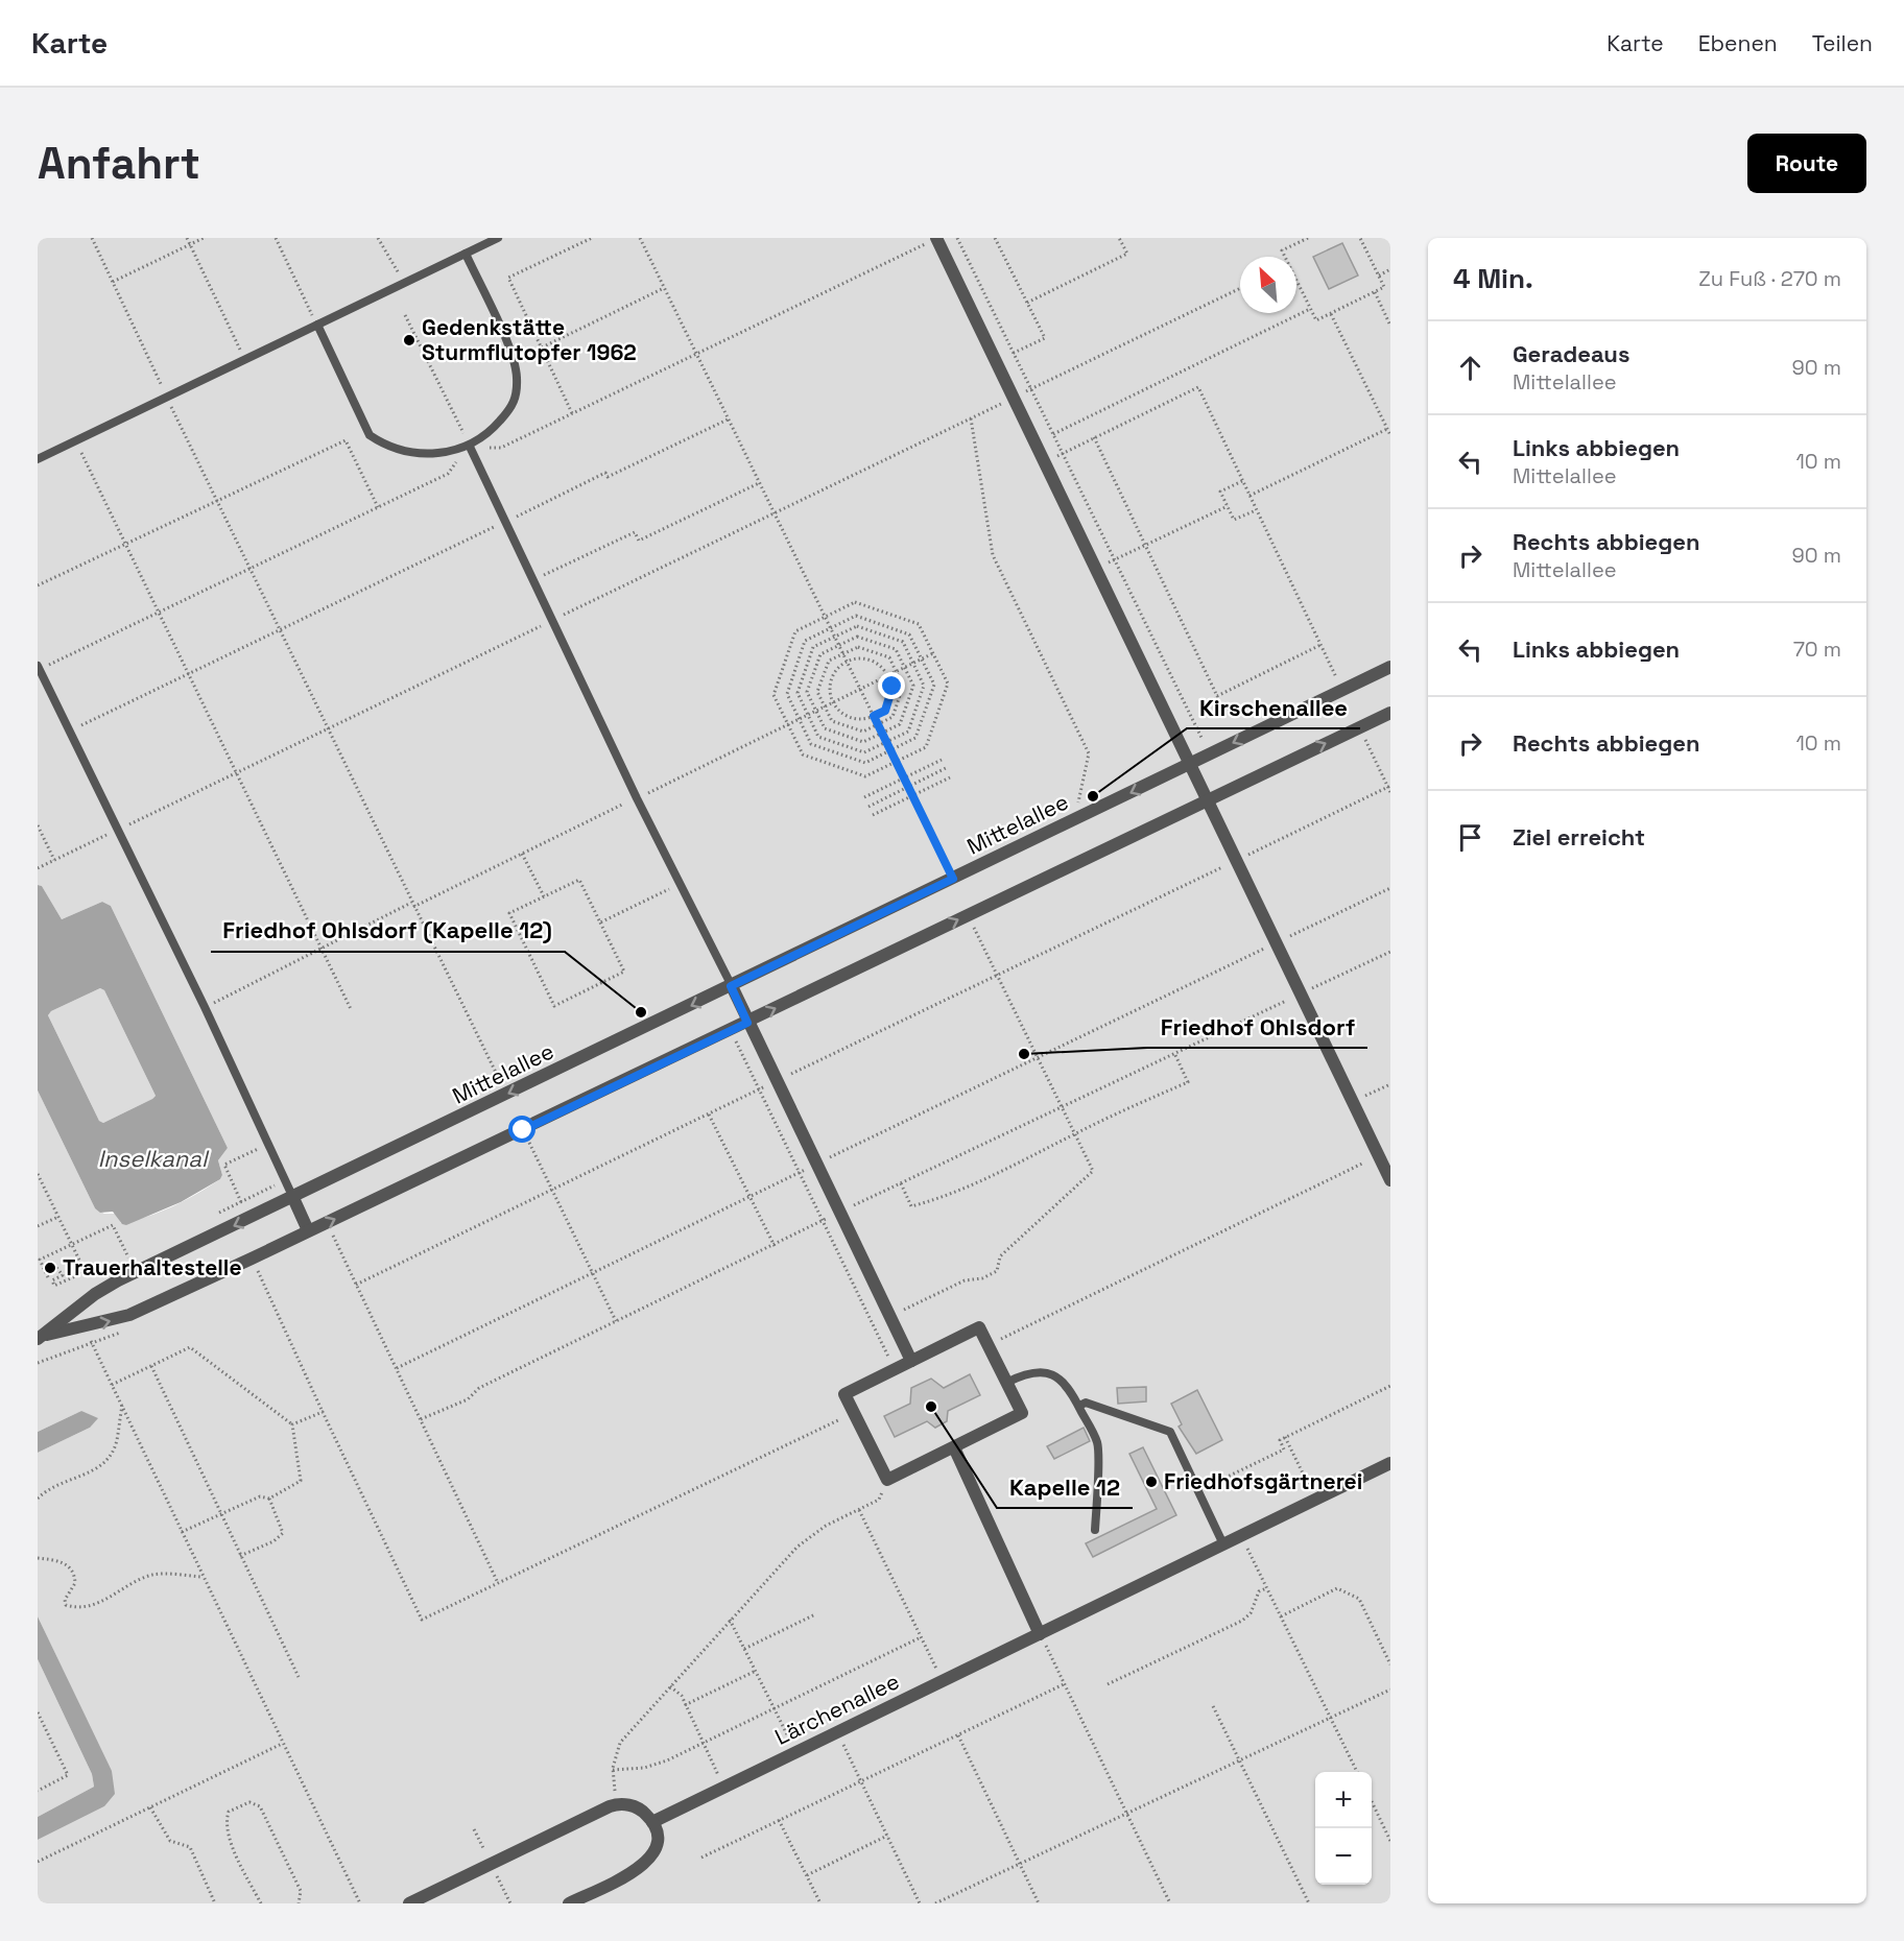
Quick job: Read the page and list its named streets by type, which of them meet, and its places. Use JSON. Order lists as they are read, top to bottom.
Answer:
{
  "streets": {
    "street": ["Mittelallee", "Lärchenallee"]
  },
  "water": ["Inselkanal"],
  "places": [
    "Gedenkstätte Sturmflutopfer 1962",
    "Kirschenallee",
    "Friedhof Ohlsdorf (Kapelle 12)",
    "Friedhof Ohlsdorf",
    "Trauerhaltestelle",
    "Kapelle 12",
    "Friedhofsgärtnerei"
  ],
  "north": "top left",
  "page": {
    "header": "Karte",
    "nav": ["Karte", "Ebenen", "Teilen"],
    "buttons": "Route",
    "title": "Anfahrt",
    "heading": ["4 Min.", "Zu Fuß · 270 m"],
    "list": [
      ["Geradeaus", "Mittelallee", "90 m"],
      ["Links abbiegen", "Mittelallee", "10 m"],
      ["Rechts abbiegen", "Mittelallee", "90 m"],
      ["Links abbiegen", "70 m"],
      ["Rechts abbiegen", "10 m"],
      "Ziel erreicht"
    ],
    "map_buttons": ["+", "−"]
  }
}
